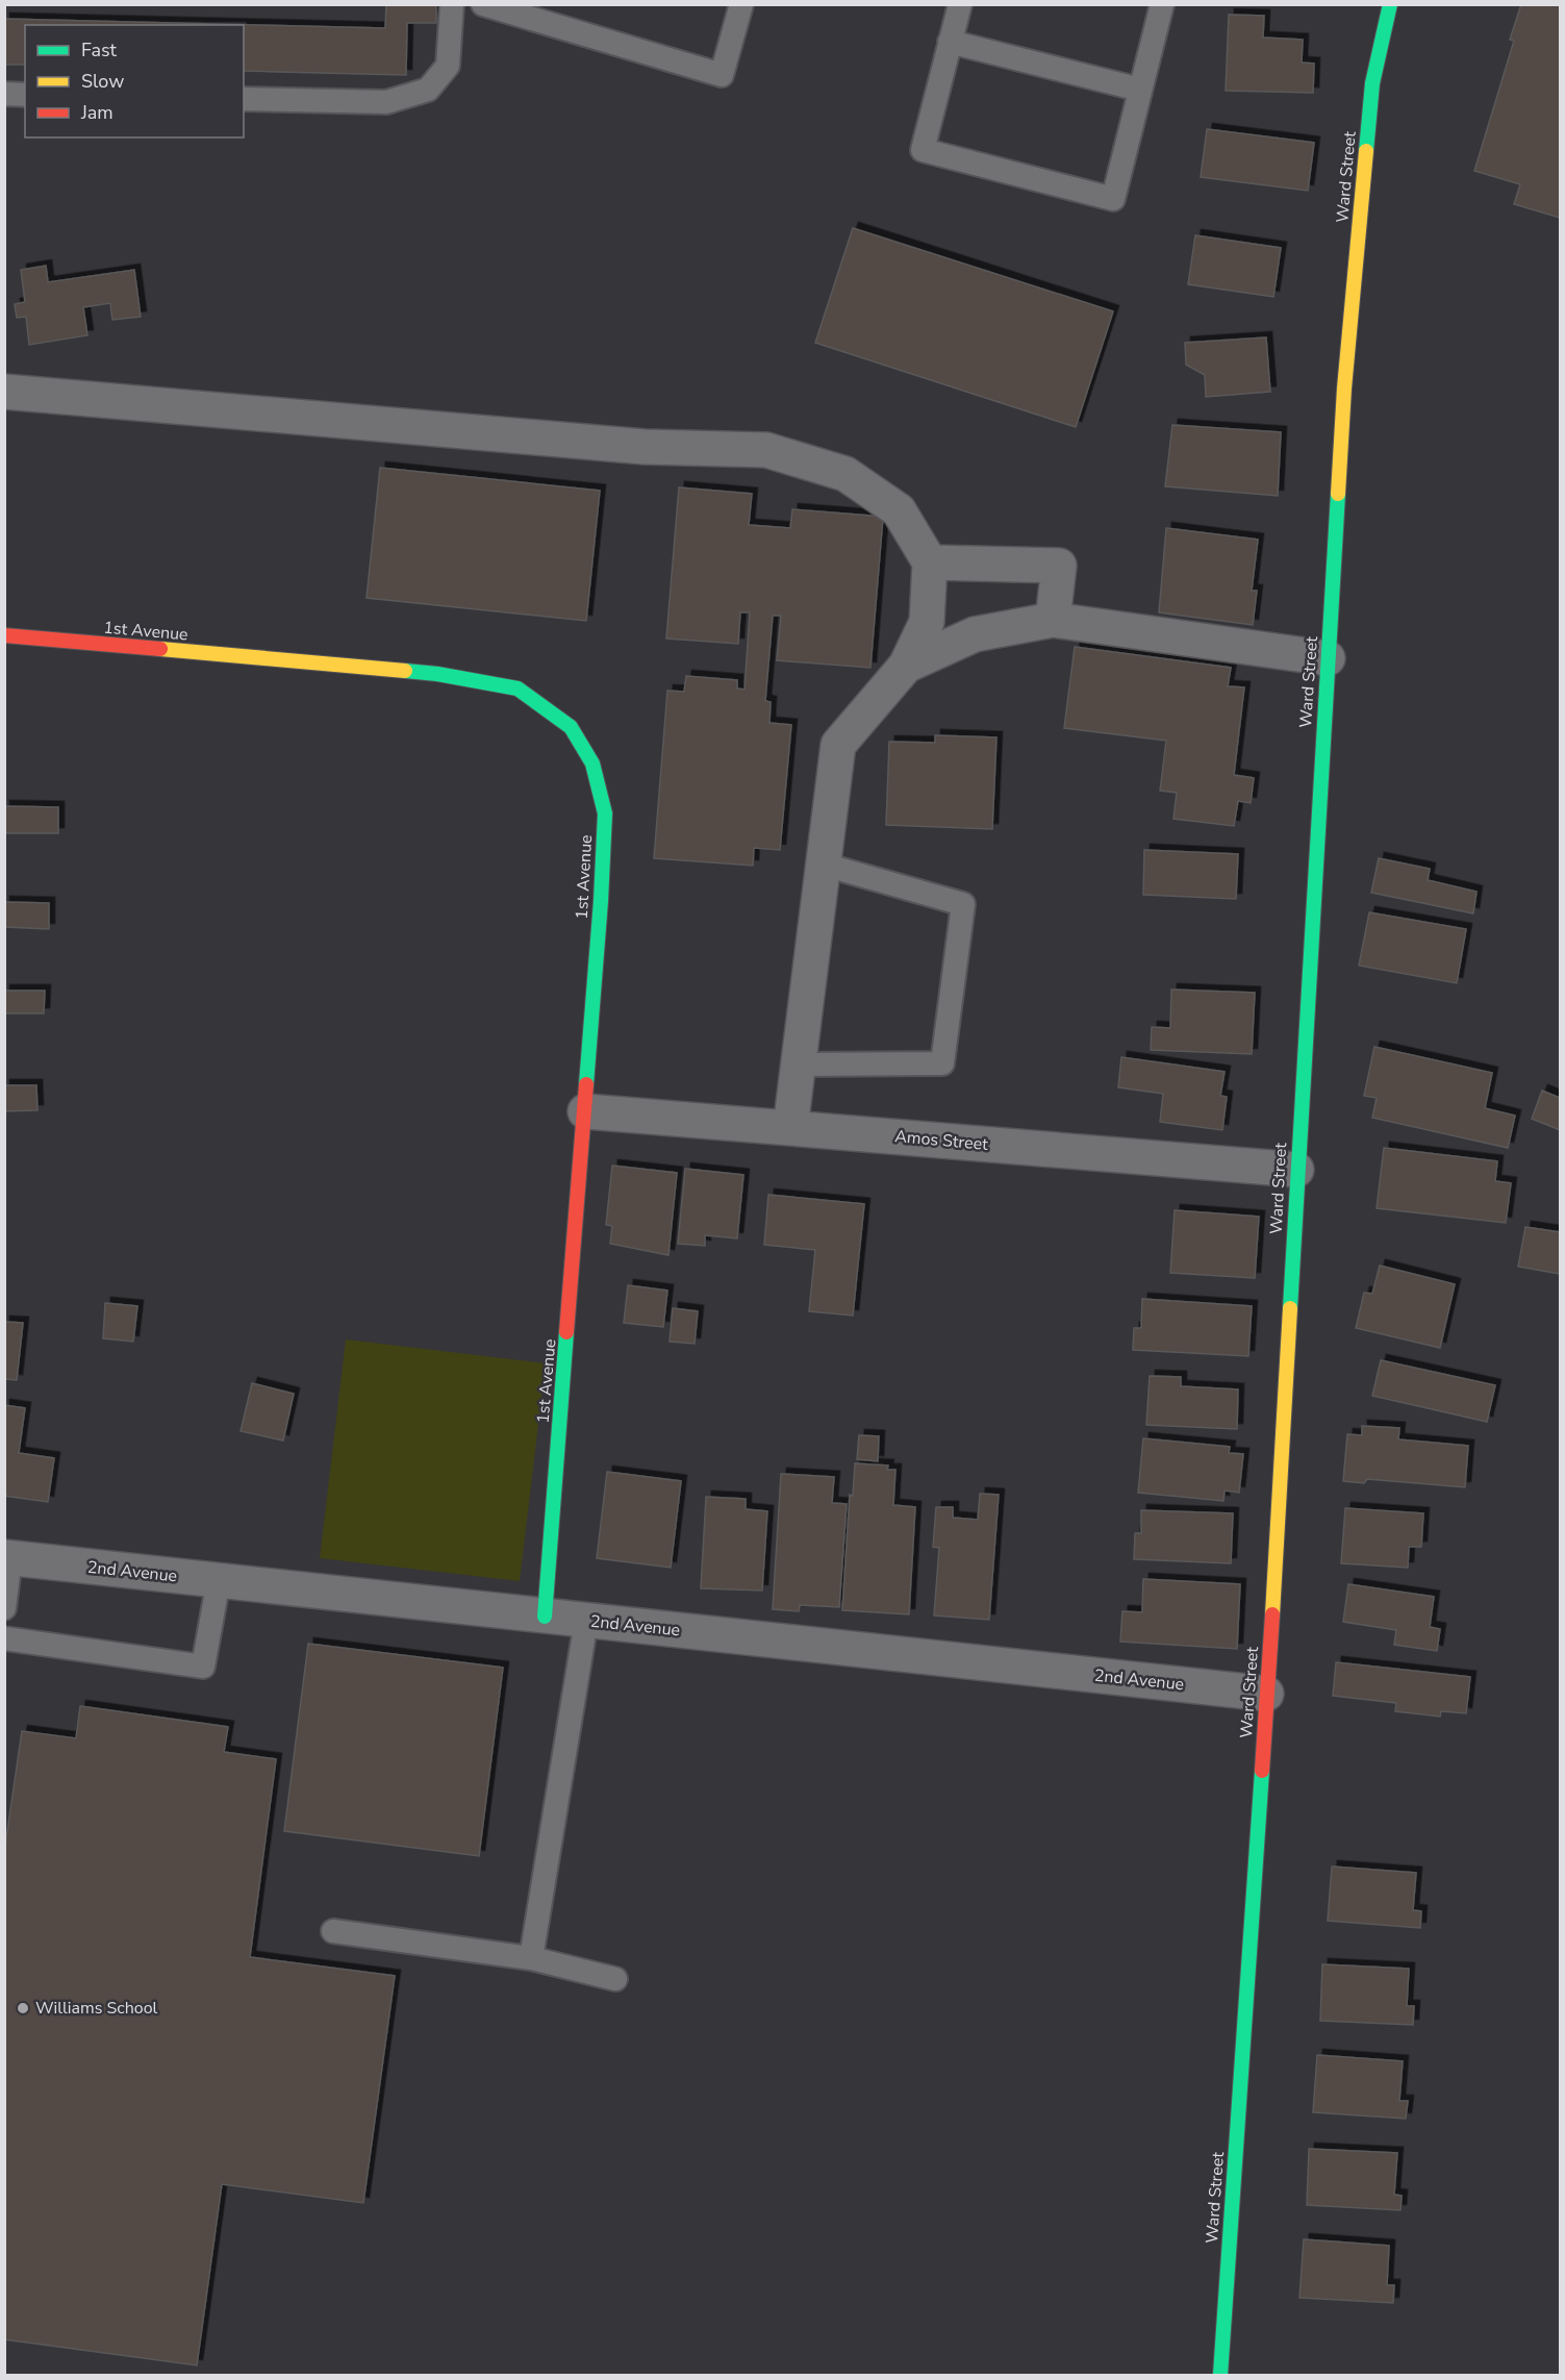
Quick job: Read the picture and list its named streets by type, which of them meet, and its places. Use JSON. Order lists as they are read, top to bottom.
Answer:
{
  "streets": {
    "street": [
      "Ward Street",
      "1st Avenue",
      "Amos Street",
      "2nd Avenue"
    ]
  },
  "crossings": [
    ["Ward Street", "Amos Street"],
    ["Ward Street", "2nd Avenue"],
    ["1st Avenue", "Amos Street"],
    ["1st Avenue", "2nd Avenue"]
  ],
  "places": ["Williams School"],
  "legend": ["Fast", "Slow", "Jam"]
}
